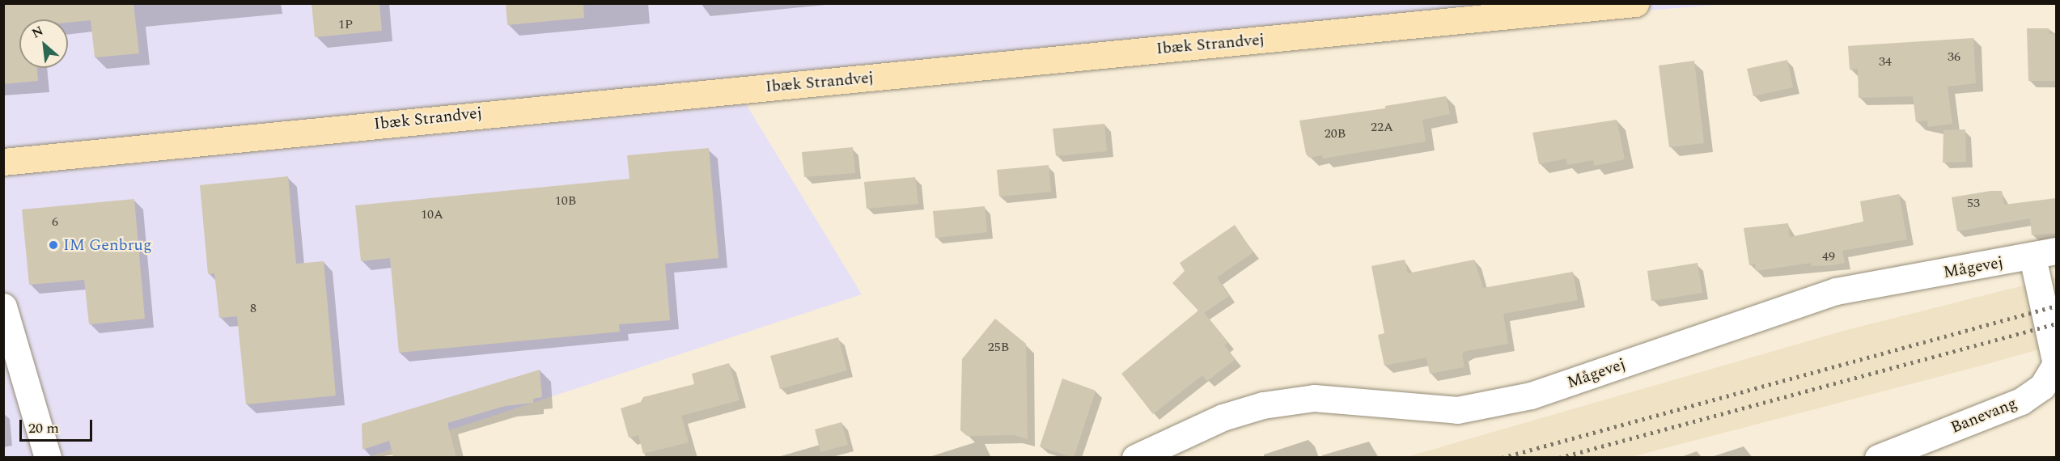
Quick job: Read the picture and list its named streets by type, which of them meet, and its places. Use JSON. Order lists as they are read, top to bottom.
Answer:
{
  "streets": {
    "street": ["Ibæk Strandvej", "Mågevej", "Banevang"]
  },
  "crossings": [
    ["Mågevej", "Banevang"]
  ],
  "places": ["IM Genbrug"],
  "house_numbers": [
    "1P",
    "36",
    "34",
    "22A",
    "20B",
    "10B",
    "53",
    "10A",
    "6",
    "49",
    "8",
    "25B"
  ],
  "scale_bar": "20 m",
  "north": "top left"
}
